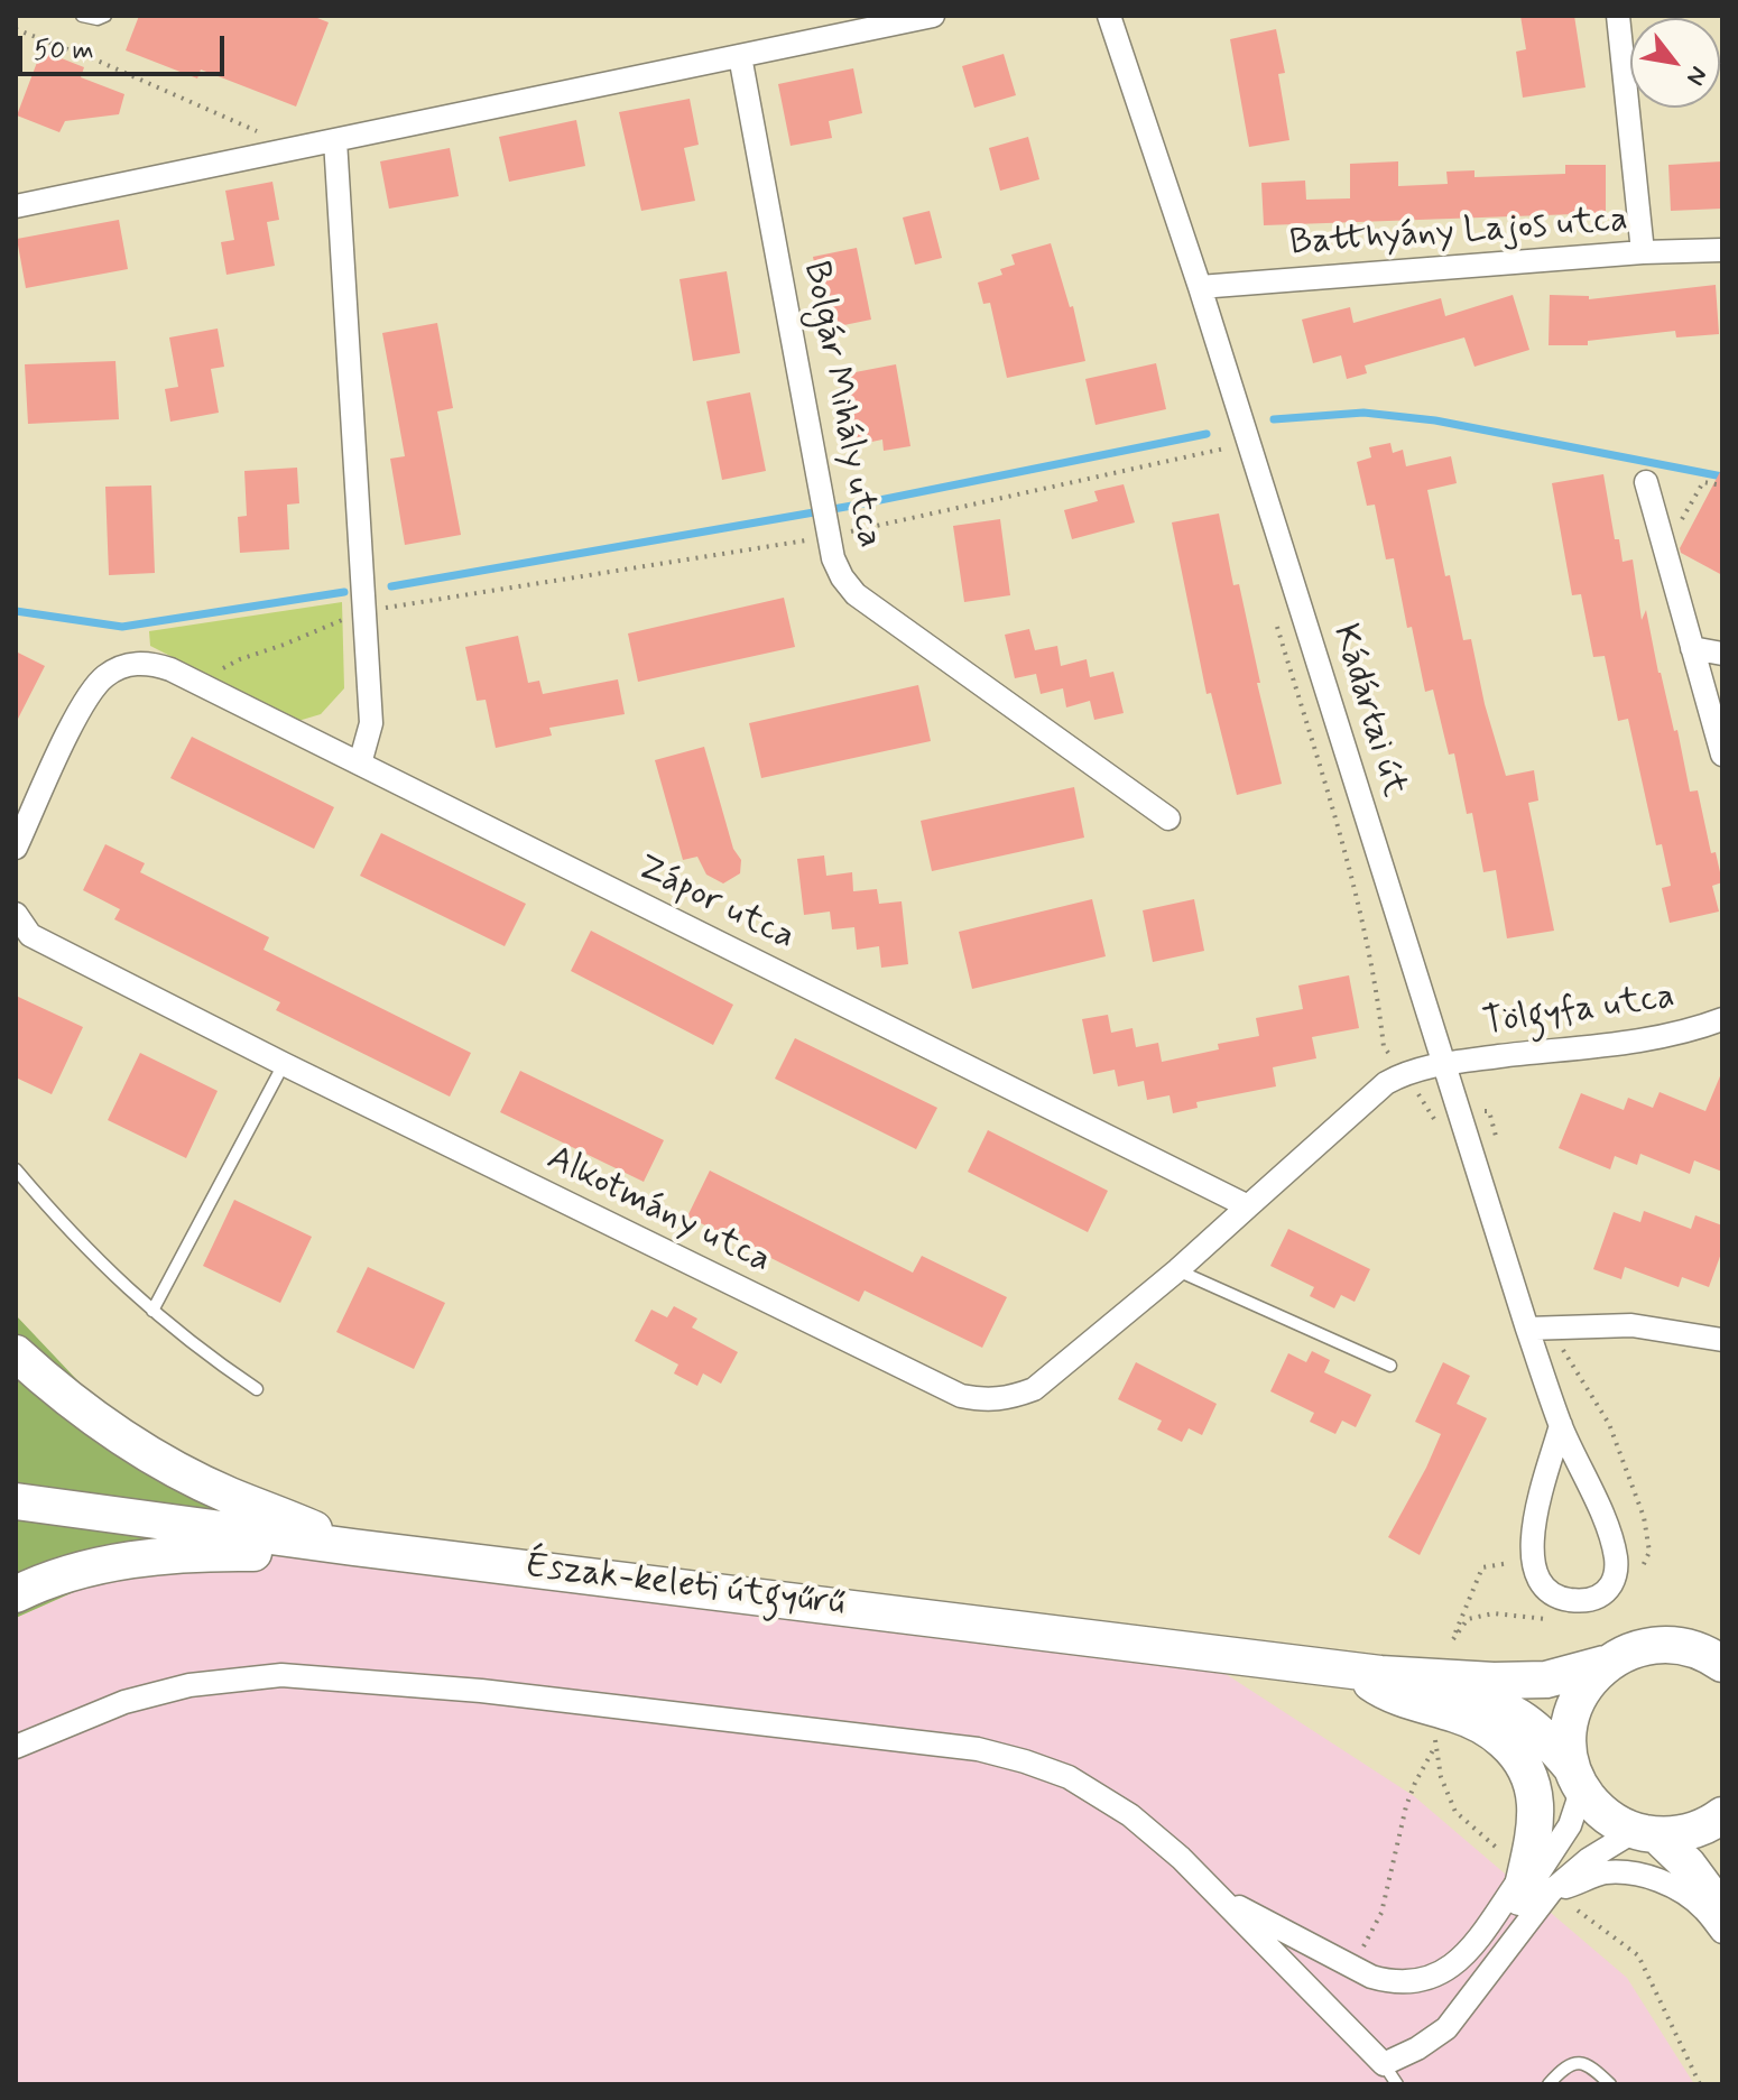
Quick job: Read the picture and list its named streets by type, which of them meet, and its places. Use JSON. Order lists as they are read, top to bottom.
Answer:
{
  "streets": {
    "main road": ["Észak-keleti útgyűrű"],
    "street": [
      "Batthyány Lajos utca",
      "Bolgár Mihály utca",
      "Kádártai út",
      "Zápor utca",
      "Tölgyfa utca",
      "Alkotmány utca"
    ]
  },
  "crossings": [
    ["Batthyány Lajos utca", "Kádártai út"],
    ["Kádártai út", "Tölgyfa utca"],
    ["Zápor utca", "Alkotmány utca"]
  ],
  "scale_bar": "50 m",
  "north": "bottom right"
}
